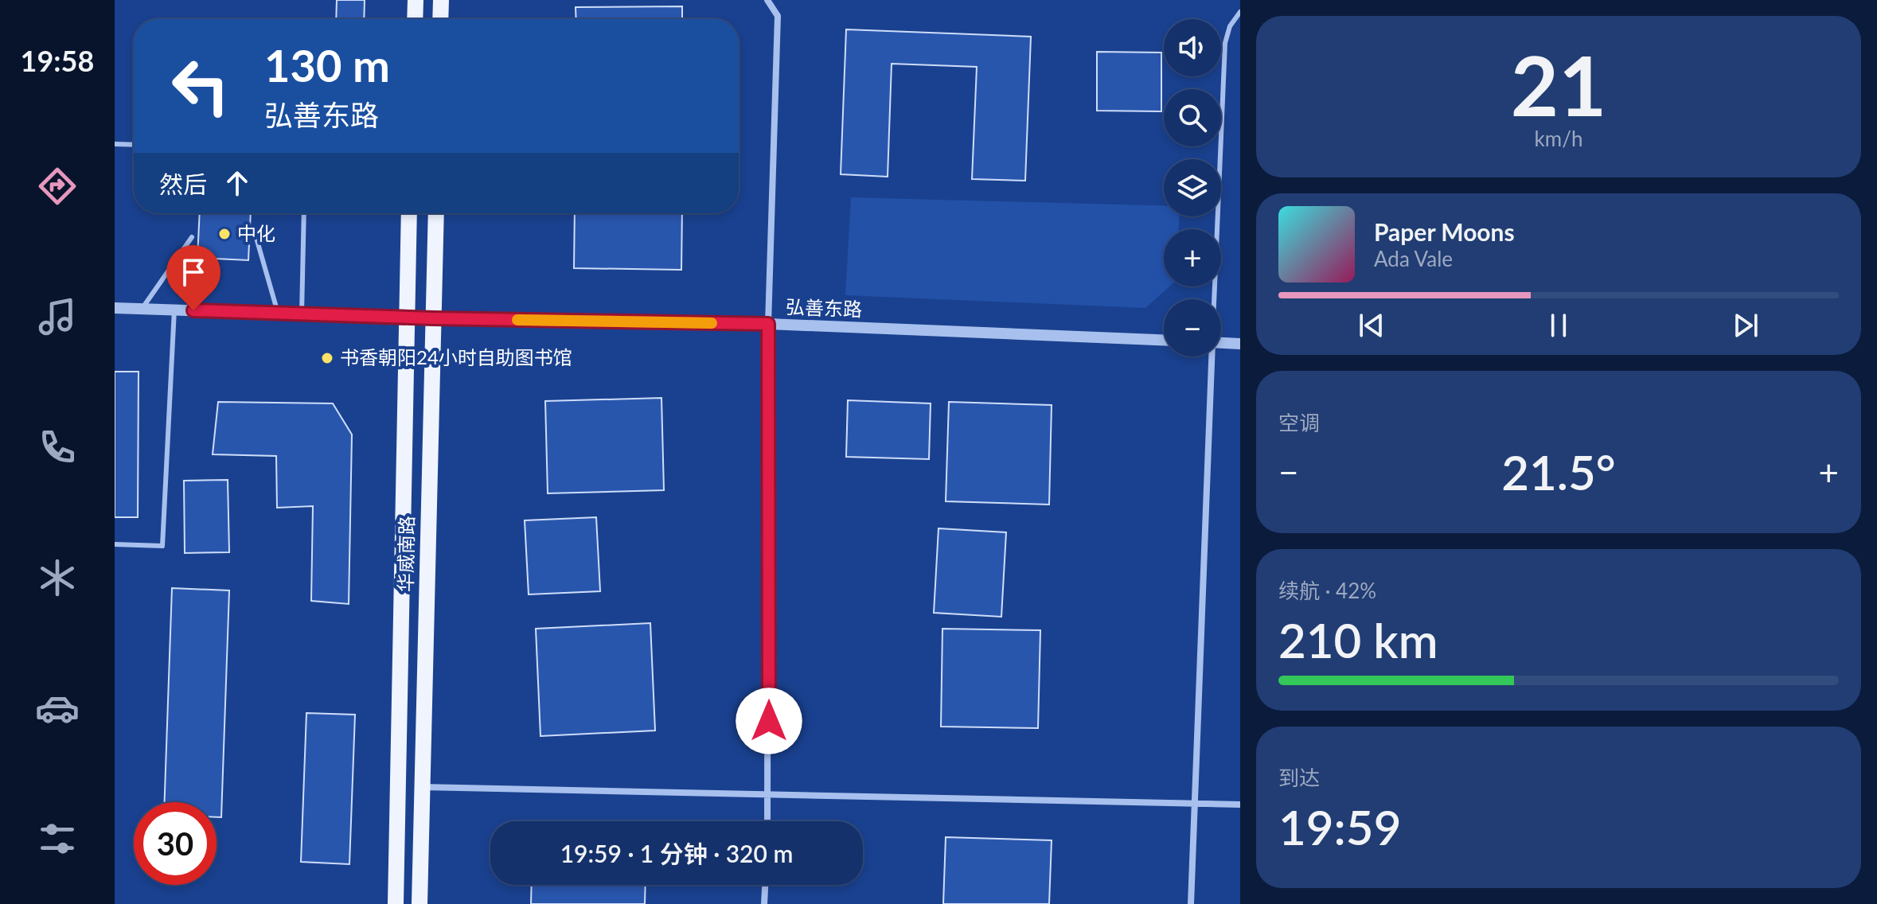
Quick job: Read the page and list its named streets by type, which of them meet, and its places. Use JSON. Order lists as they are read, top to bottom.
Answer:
{
  "streets": {
    "main road": ["华威南路"],
    "street": ["弘善东路"]
  },
  "crossings": [
    ["弘善东路", "华威南路"]
  ],
  "places": ["中化", "书香朝阳24小时自助图书馆"],
  "page": {
    "tabs": "19:58",
    "tile": [
      ["21", "km/h"],
      "空调",
      ["续航 · 42%", "210 km"],
      ["到达", "19:59"]
    ],
    "map_buttons": ["+", "−"],
    "turn": ["130 m", "弘善东路"],
    "then": "然后",
    "song": ["Paper Moons", "Ada Vale"],
    "heat": ["−", "21.5°", "+"],
    "limit": "30",
    "trip": "19:59 · 1 分钟 · 320 m"
  }
}
